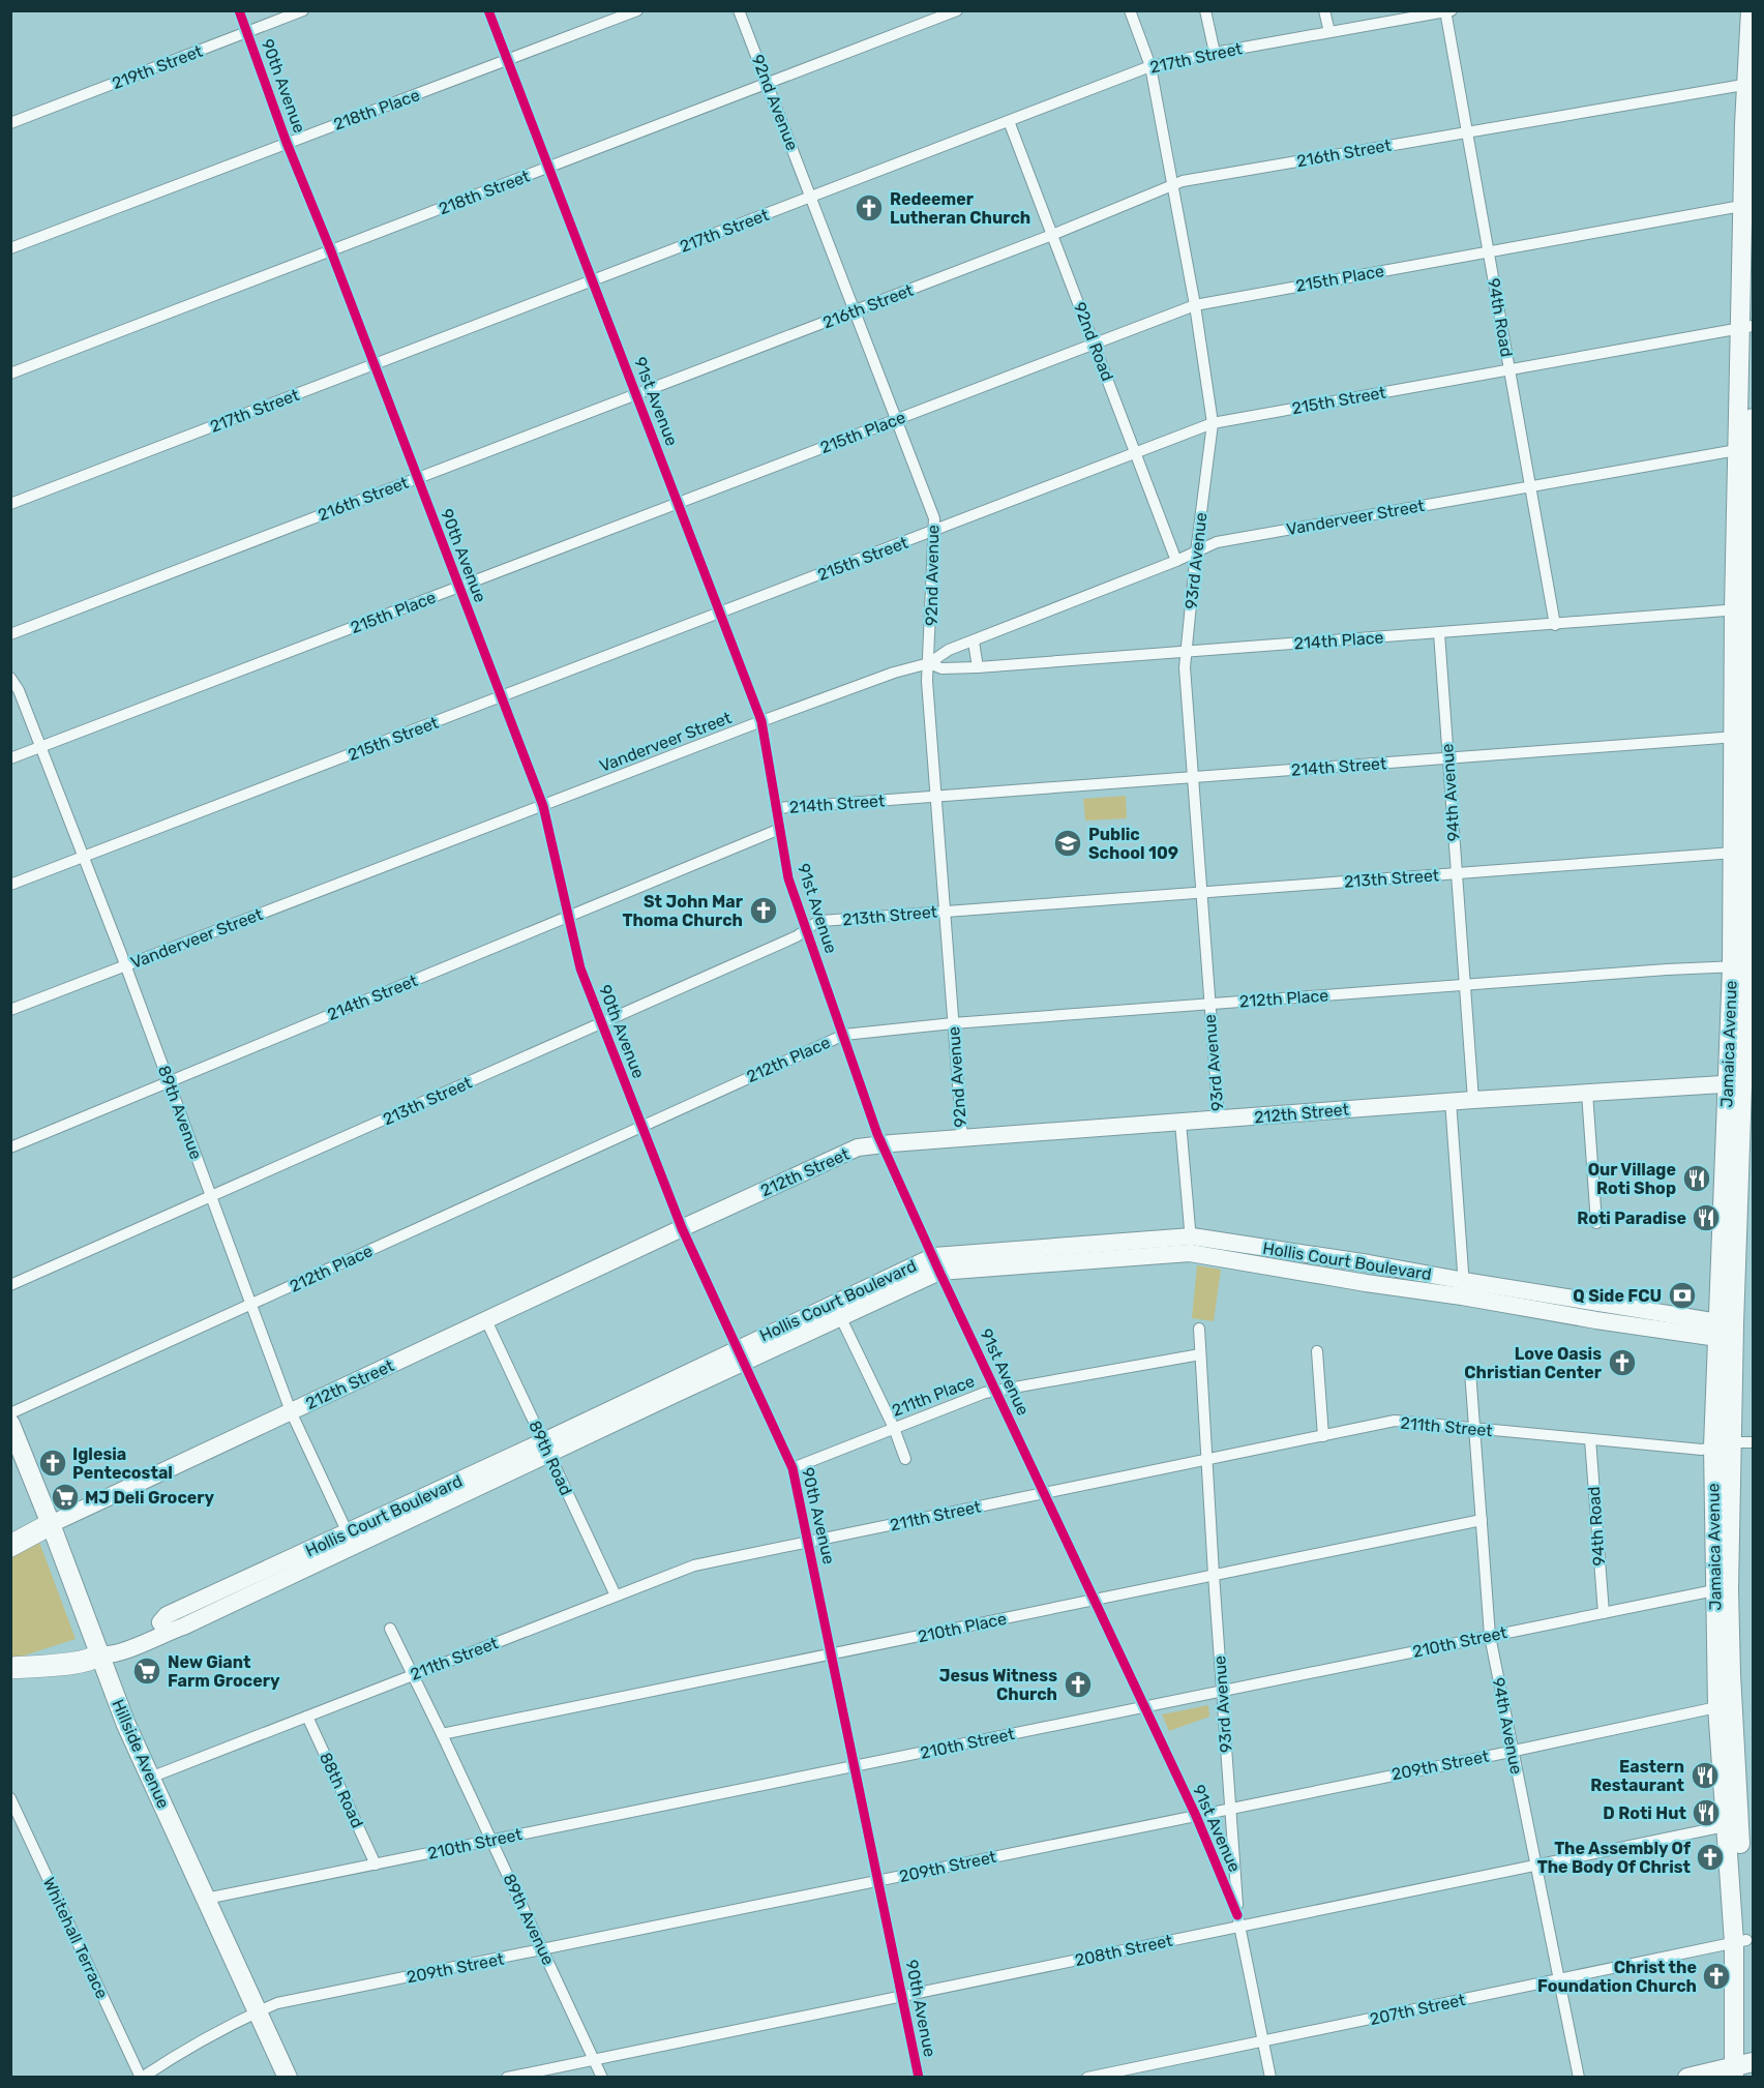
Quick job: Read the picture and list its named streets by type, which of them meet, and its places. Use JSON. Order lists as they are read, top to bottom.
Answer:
{
  "streets": {
    "main road": [
      "Jamaica Avenue",
      "212th Street",
      "Hollis Court Boulevard",
      "Hillside Avenue"
    ],
    "street": [
      "217th Street",
      "219th Street",
      "90th Avenue",
      "92nd Avenue",
      "218th Place",
      "216th Street",
      "218th Street",
      "215th Place",
      "94th Road",
      "92nd Road",
      "215th Street",
      "91st Avenue",
      "Vanderveer Street",
      "93rd Avenue",
      "214th Place",
      "214th Street",
      "94th Avenue",
      "213th Street",
      "212th Place",
      "89th Avenue",
      "211th Place",
      "211th Street",
      "89th Road",
      "210th Place",
      "210th Street",
      "209th Street",
      "88th Road",
      "Whitehall Terrace",
      "208th Street",
      "207th Street"
    ]
  },
  "crossings": [
    ["217th Street", "90th Avenue"],
    ["217th Street", "92nd Avenue"],
    ["217th Street", "94th Road"],
    ["217th Street", "92nd Road"],
    ["217th Street", "91st Avenue"],
    ["217th Street", "93rd Avenue"],
    ["219th Street", "90th Avenue"],
    ["90th Avenue", "218th Place"],
    ["90th Avenue", "216th Street"],
    ["90th Avenue", "218th Street"],
    ["90th Avenue", "215th Place"],
    ["90th Avenue", "215th Street"],
    ["90th Avenue", "Vanderveer Street"],
    ["90th Avenue", "214th Street"],
    ["90th Avenue", "213th Street"],
    ["90th Avenue", "212th Place"],
    ["90th Avenue", "212th Street"],
    ["90th Avenue", "Hollis Court Boulevard"],
    ["90th Avenue", "211th Place"],
    ["90th Avenue", "211th Street"],
    ["90th Avenue", "210th Place"],
    ["90th Avenue", "210th Street"],
    ["90th Avenue", "209th Street"],
    ["90th Avenue", "208th Street"],
    ["92nd Avenue", "216th Street"],
    ["92nd Avenue", "218th Street"],
    ["92nd Avenue", "215th Place"],
    ["92nd Avenue", "215th Street"],
    ["92nd Avenue", "Vanderveer Street"],
    ["92nd Avenue", "214th Place"],
    ["92nd Avenue", "214th Street"],
    ["92nd Avenue", "213th Street"],
    ["92nd Avenue", "212th Place"],
    ["92nd Avenue", "212th Street"],
    ["218th Place", "91st Avenue"],
    ["216th Street", "94th Road"],
    ["216th Street", "92nd Road"],
    ["216th Street", "91st Avenue"],
    ["216th Street", "93rd Avenue"],
    ["216th Street", "Jamaica Avenue"],
    ["218th Street", "91st Avenue"],
    ["215th Place", "94th Road"],
    ["215th Place", "92nd Road"],
    ["215th Place", "91st Avenue"],
    ["215th Place", "93rd Avenue"],
    ["215th Place", "Jamaica Avenue"],
    ["215th Place", "89th Avenue"],
    ["94th Road", "215th Street"],
    ["94th Road", "Vanderveer Street"],
    ["94th Road", "214th Place"],
    ["94th Road", "211th Street"],
    ["94th Road", "210th Street"],
    ["92nd Road", "215th Street"],
    ["92nd Road", "Vanderveer Street"],
    ["215th Street", "91st Avenue"],
    ["215th Street", "93rd Avenue"],
    ["215th Street", "Jamaica Avenue"],
    ["215th Street", "89th Avenue"],
    ["91st Avenue", "Vanderveer Street"],
    ["91st Avenue", "93rd Avenue"],
    ["91st Avenue", "214th Street"],
    ["91st Avenue", "213th Street"],
    ["91st Avenue", "212th Place"],
    ["91st Avenue", "212th Street"],
    ["91st Avenue", "Hollis Court Boulevard"],
    ["91st Avenue", "211th Place"],
    ["91st Avenue", "211th Street"],
    ["91st Avenue", "210th Place"],
    ["91st Avenue", "210th Street"],
    ["91st Avenue", "209th Street"],
    ["91st Avenue", "208th Street"],
    ["Vanderveer Street", "93rd Avenue"],
    ["Vanderveer Street", "214th Place"],
    ["Vanderveer Street", "Jamaica Avenue"],
    ["Vanderveer Street", "89th Avenue"],
    ["93rd Avenue", "214th Place"],
    ["93rd Avenue", "214th Street"],
    ["93rd Avenue", "213th Street"],
    ["93rd Avenue", "212th Place"],
    ["93rd Avenue", "212th Street"],
    ["93rd Avenue", "211th Place"],
    ["93rd Avenue", "211th Street"],
    ["93rd Avenue", "210th Place"],
    ["93rd Avenue", "210th Street"],
    ["93rd Avenue", "209th Street"],
    ["93rd Avenue", "208th Street"],
    ["93rd Avenue", "207th Street"],
    ["214th Place", "94th Avenue"],
    ["214th Place", "Jamaica Avenue"],
    ["214th Street", "94th Avenue"],
    ["214th Street", "Jamaica Avenue"],
    ["214th Street", "89th Avenue"],
    ["94th Avenue", "213th Street"],
    ["94th Avenue", "212th Place"],
    ["94th Avenue", "212th Street"],
    ["94th Avenue", "211th Street"],
    ["94th Avenue", "210th Place"],
    ["94th Avenue", "210th Street"],
    ["94th Avenue", "209th Street"],
    ["94th Avenue", "208th Street"],
    ["94th Avenue", "207th Street"],
    ["213th Street", "Jamaica Avenue"],
    ["213th Street", "89th Avenue"],
    ["212th Place", "Jamaica Avenue"],
    ["212th Place", "89th Avenue"],
    ["Jamaica Avenue", "212th Street"],
    ["Jamaica Avenue", "Hollis Court Boulevard"],
    ["Jamaica Avenue", "211th Street"],
    ["Jamaica Avenue", "210th Street"],
    ["Jamaica Avenue", "209th Street"],
    ["Jamaica Avenue", "208th Street"],
    ["Jamaica Avenue", "207th Street"],
    ["89th Avenue", "212th Street"],
    ["89th Avenue", "Hollis Court Boulevard"],
    ["89th Avenue", "211th Street"],
    ["89th Avenue", "210th Place"],
    ["89th Avenue", "210th Street"],
    ["89th Avenue", "209th Street"],
    ["89th Avenue", "208th Street"],
    ["212th Street", "89th Road"],
    ["212th Street", "Hillside Avenue"],
    ["Hollis Court Boulevard", "89th Road"],
    ["Hollis Court Boulevard", "Hillside Avenue"],
    ["211th Street", "89th Road"],
    ["211th Street", "Hillside Avenue"],
    ["211th Street", "88th Road"],
    ["210th Street", "Hillside Avenue"],
    ["210th Street", "88th Road"],
    ["Hillside Avenue", "209th Street"],
    ["209th Street", "Whitehall Terrace"]
  ],
  "places": {
    "church": [
      "Redeemer Lutheran Church",
      "St John Mar Thoma Church",
      "Love Oasis Christian Center",
      "Iglesia Pentecostal",
      "Jesus Witness Church",
      "The Assembly Of The Body Of Christ",
      "Christ the Foundation Church"
    ],
    "school or university": ["Public School 109"],
    "restaurant": [
      "Our Village Roti Shop",
      "Roti Paradise",
      "Eastern Restaurant",
      "D Roti Hut"
    ],
    "bank": ["Q Side FCU"],
    "supermarket": ["MJ Deli Grocery", "New Giant Farm Grocery"]
  }
}
